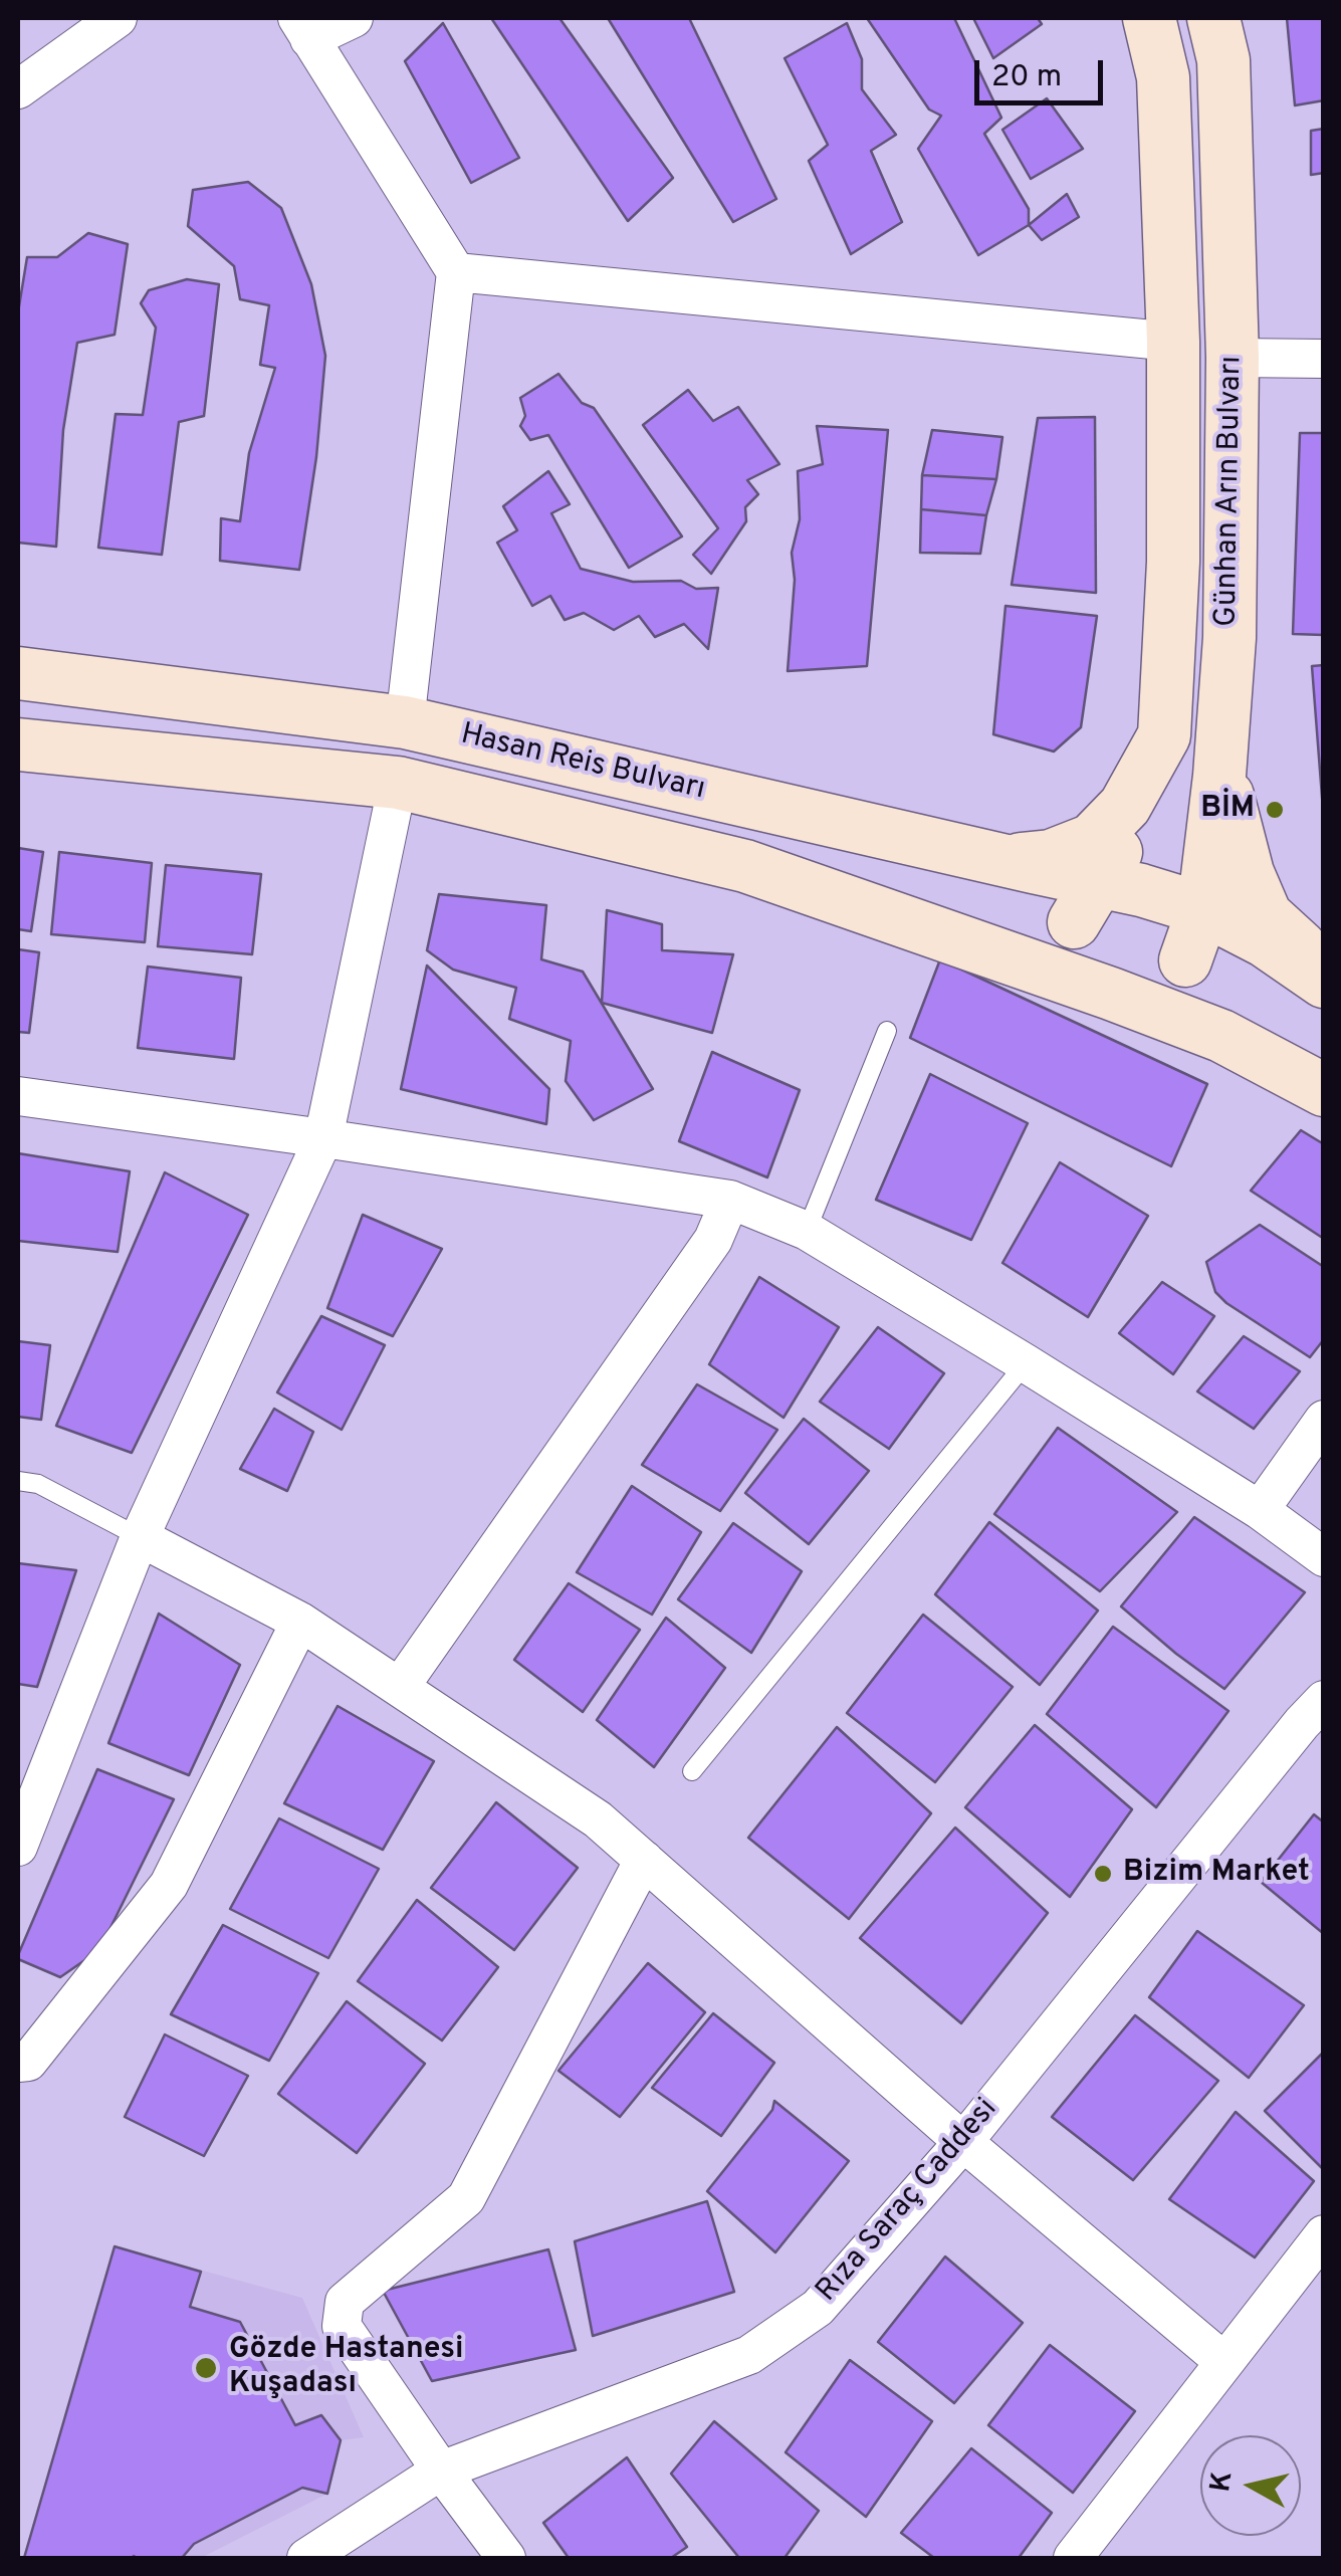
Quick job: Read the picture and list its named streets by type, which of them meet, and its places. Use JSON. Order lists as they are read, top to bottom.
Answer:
{
  "streets": {
    "main road": ["Günhan Arın Bulvarı", "Hasan Reis Bulvarı"],
    "street": ["Rıza Saraç Caddesi"]
  },
  "crossings": [
    ["Günhan Arın Bulvarı", "Hasan Reis Bulvarı"]
  ],
  "places": ["BİM", "Bizim Market", "Gözde Hastanesi Kuşadası"],
  "scale_bar": "20 m",
  "north": "left"
}
